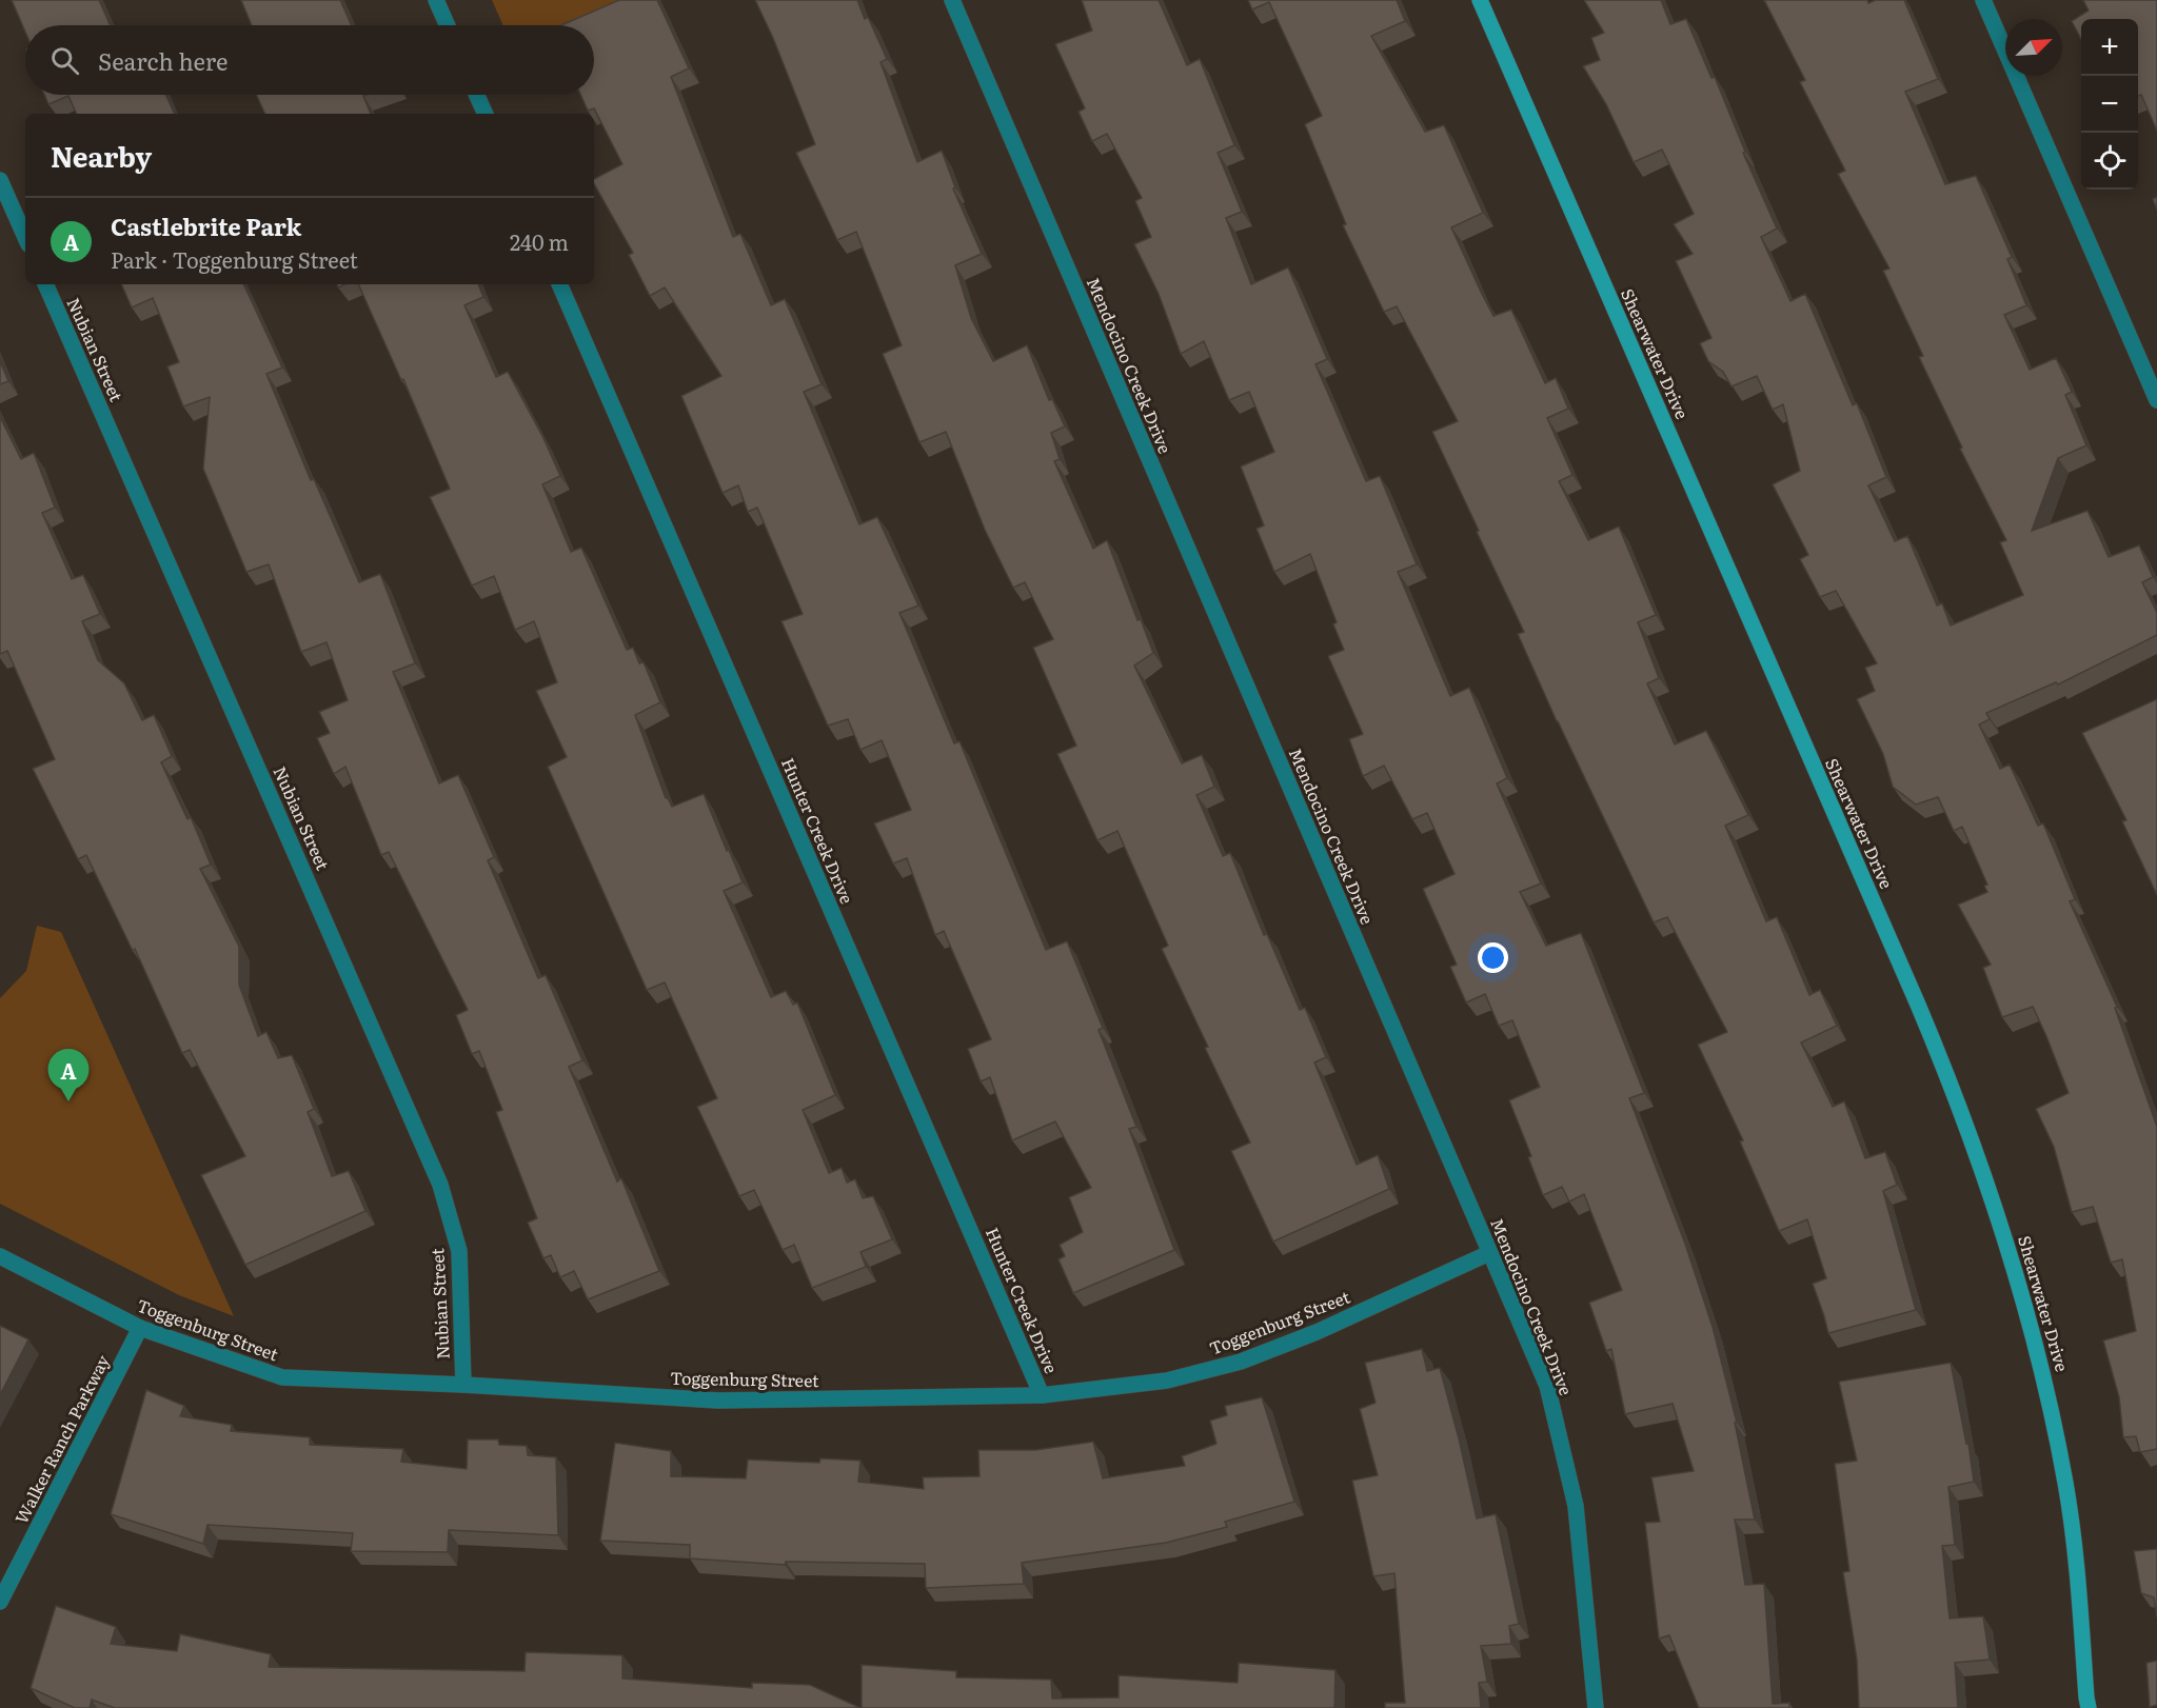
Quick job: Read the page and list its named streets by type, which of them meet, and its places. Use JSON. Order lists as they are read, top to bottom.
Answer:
{
  "streets": {
    "street": [
      "Nubian Street",
      "Shearwater Drive",
      "Mendocino Creek Drive",
      "Hunter Creek Drive",
      "Toggenburg Street",
      "Walker Ranch Parkway"
    ]
  },
  "crossings": [
    ["Nubian Street", "Toggenburg Street"],
    ["Mendocino Creek Drive", "Toggenburg Street"],
    ["Hunter Creek Drive", "Toggenburg Street"],
    ["Toggenburg Street", "Walker Ranch Parkway"]
  ],
  "north": "top right",
  "page": {
    "map_buttons": ["+", "−"],
    "search": "Search here",
    "heading": "Nearby",
    "list": [
      {
        "mark": "A",
        "name": "Castlebrite Park",
        "note": "Park · Toggenburg Street",
        "value": "240 m"
      }
    ],
    "pins": "A"
  }
}
